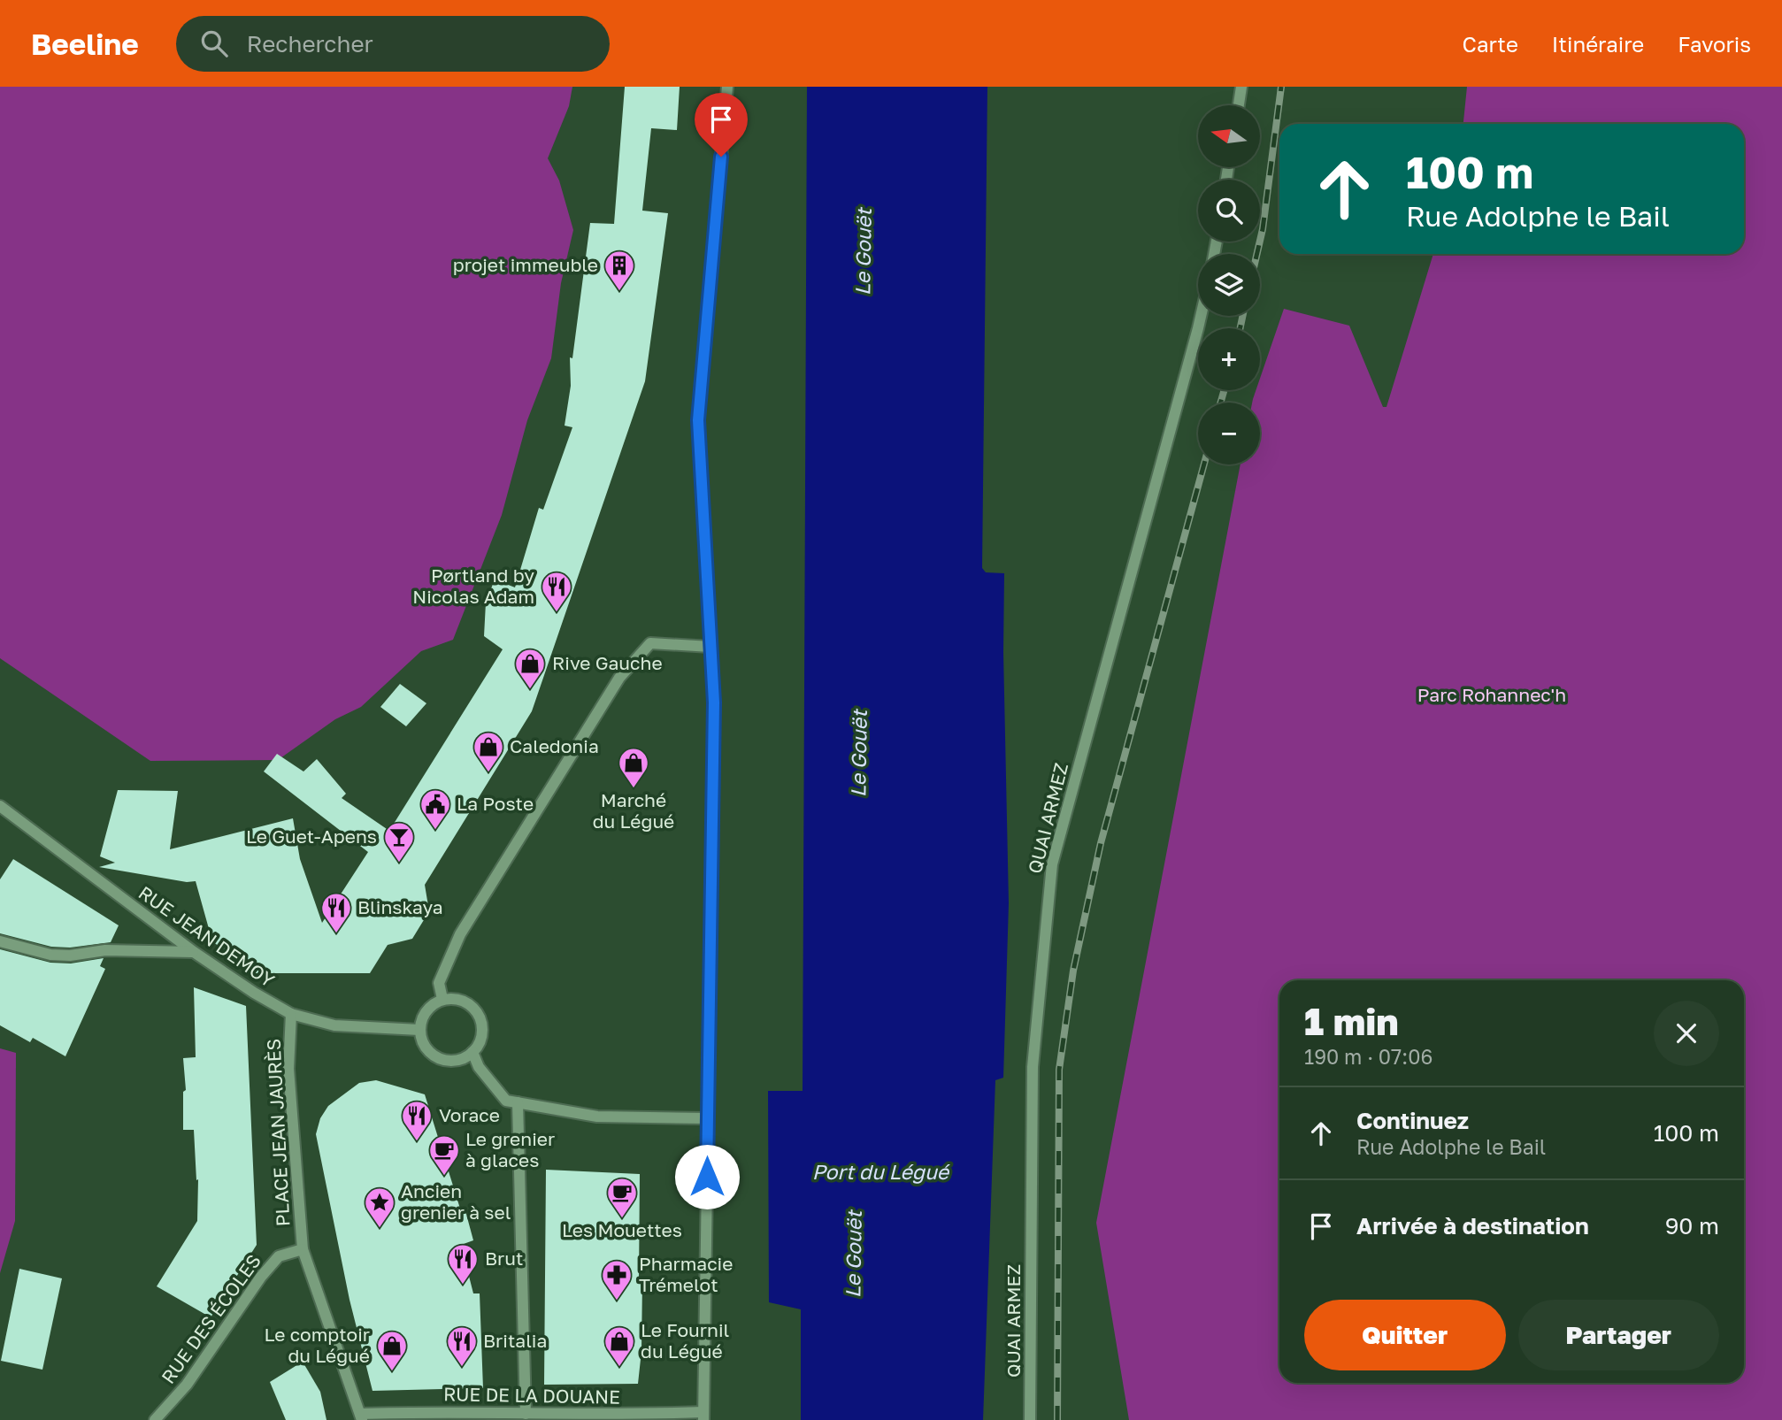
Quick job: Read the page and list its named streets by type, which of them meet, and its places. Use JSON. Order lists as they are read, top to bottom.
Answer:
{
  "streets": {
    "street": [
      "QUAI ARMEZ",
      "RUE JEAN DEMOY",
      "PLACE JEAN JAURÈS",
      "RUE DES ÉCOLES",
      "RUE DE LA DOUANE"
    ]
  },
  "crossings": [
    ["RUE JEAN DEMOY", "PLACE JEAN JAURÈS"],
    ["PLACE JEAN JAURÈS", "RUE DES ÉCOLES"],
    ["PLACE JEAN JAURÈS", "RUE DE LA DOUANE"]
  ],
  "water": ["Le Gouët", "Port du Légué"],
  "parks": ["Parc Rohannec'h"],
  "places": {
    "building": ["projet immeuble"],
    "restaurant": [
      "Pørtland by Nicolas Adam",
      "Blinskaya",
      "Vorace",
      "Brut",
      "Britalia"
    ],
    "shop": [
      "Rive Gauche",
      "Caledonia",
      "Marché du Légué",
      "Le Fournil du Légué",
      "Le comptoir du Légué"
    ],
    "public building": ["La Poste"],
    "bar": ["Le Guet-Apens"],
    "cafe": ["Le grenier à glaces", "Les Mouettes"],
    "place": ["Ancien grenier à sel"],
    "pharmacy": ["Pharmacie Trémelot"]
  },
  "north": "left",
  "page": {
    "header": "Beeline",
    "search": "Rechercher",
    "nav": ["Carte", "Itinéraire", "Favoris"],
    "map_buttons": ["+", "−"],
    "turn": ["100 m", "Rue Adolphe le Bail"],
    "heading": ["1 min", "190 m · 07:06"],
    "list": [
      {
        "name": "Continuez",
        "note": "Rue Adolphe le Bail",
        "value": "100 m"
      },
      {
        "name": "Arrivée à destination",
        "value": "90 m"
      }
    ],
    "buttons": ["Quitter", "Partager"]
  }
}
